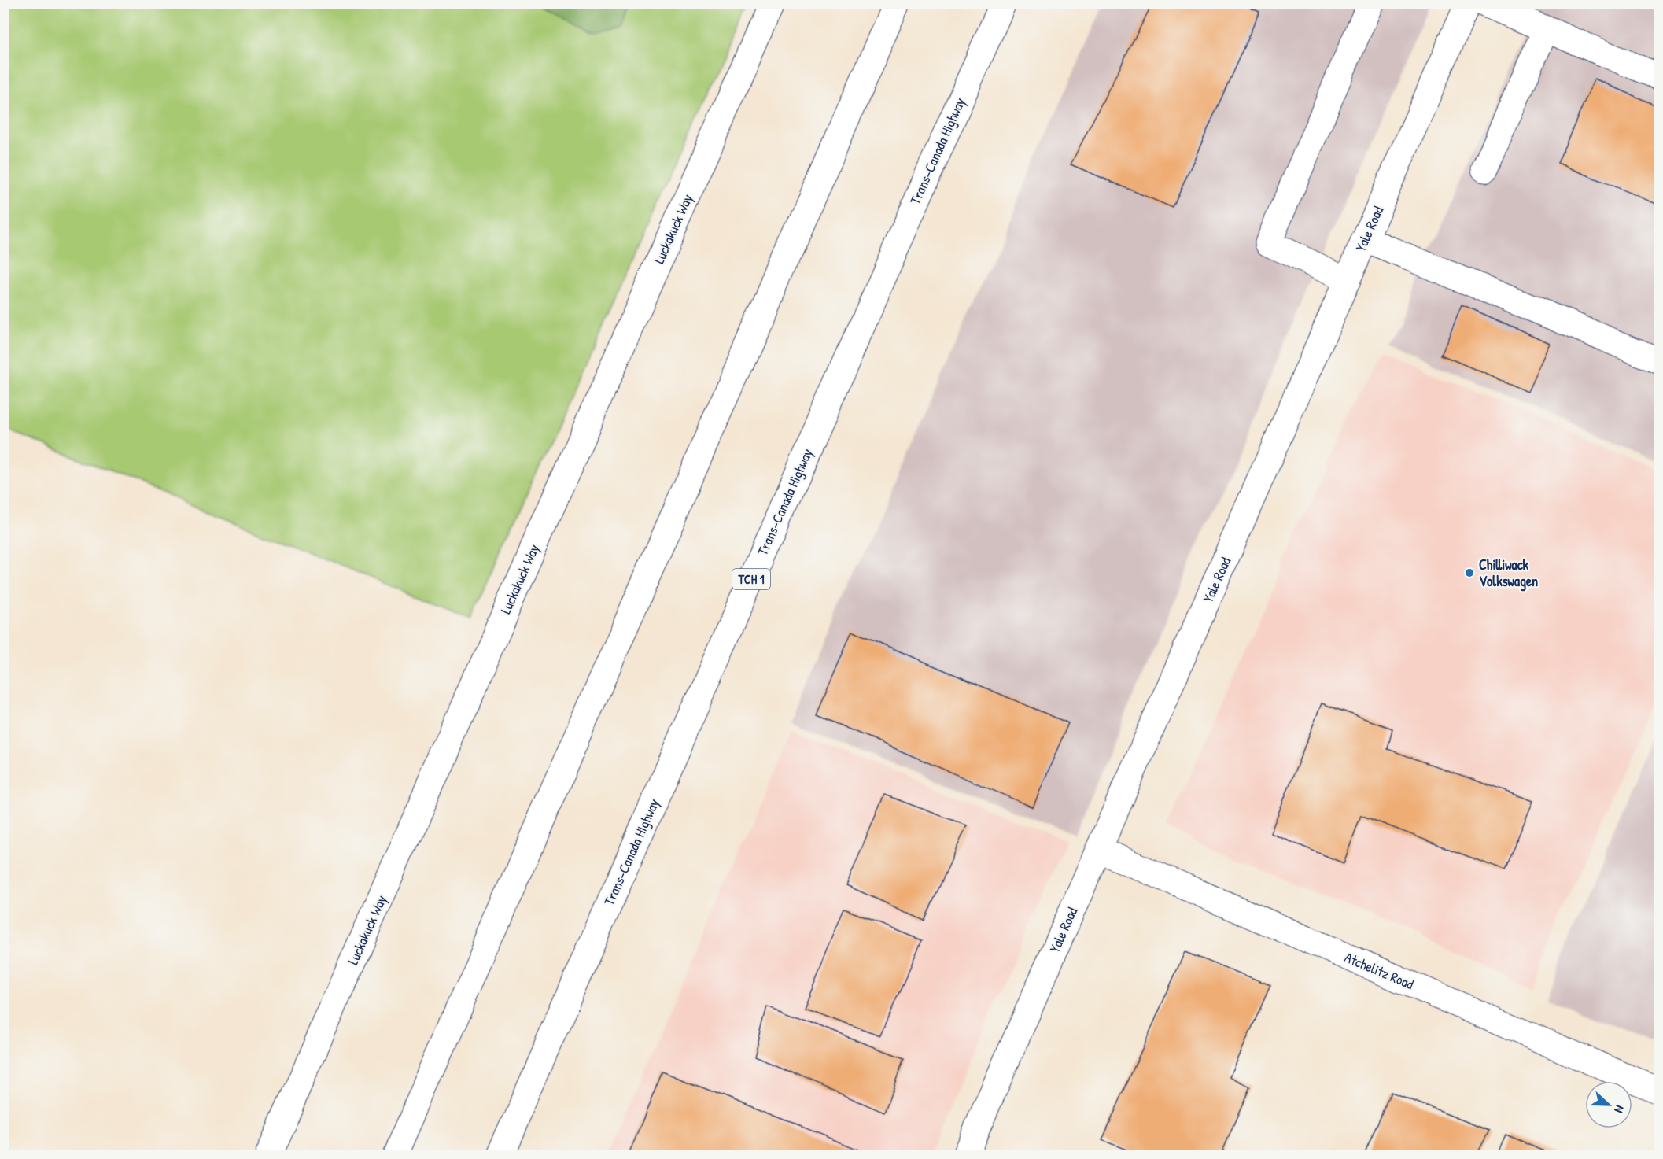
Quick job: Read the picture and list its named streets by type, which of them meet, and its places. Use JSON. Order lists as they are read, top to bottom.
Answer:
{
  "streets": {
    "main road": [
      "Trans-Canada Highway",
      "Luckakuck Way",
      "Yale Road",
      "TCH 1",
      "Atchelitz Road"
    ]
  },
  "crossings": [
    ["Yale Road", "Atchelitz Road"]
  ],
  "places": ["Chilliwack Volkswagen"],
  "north": "right"
}
